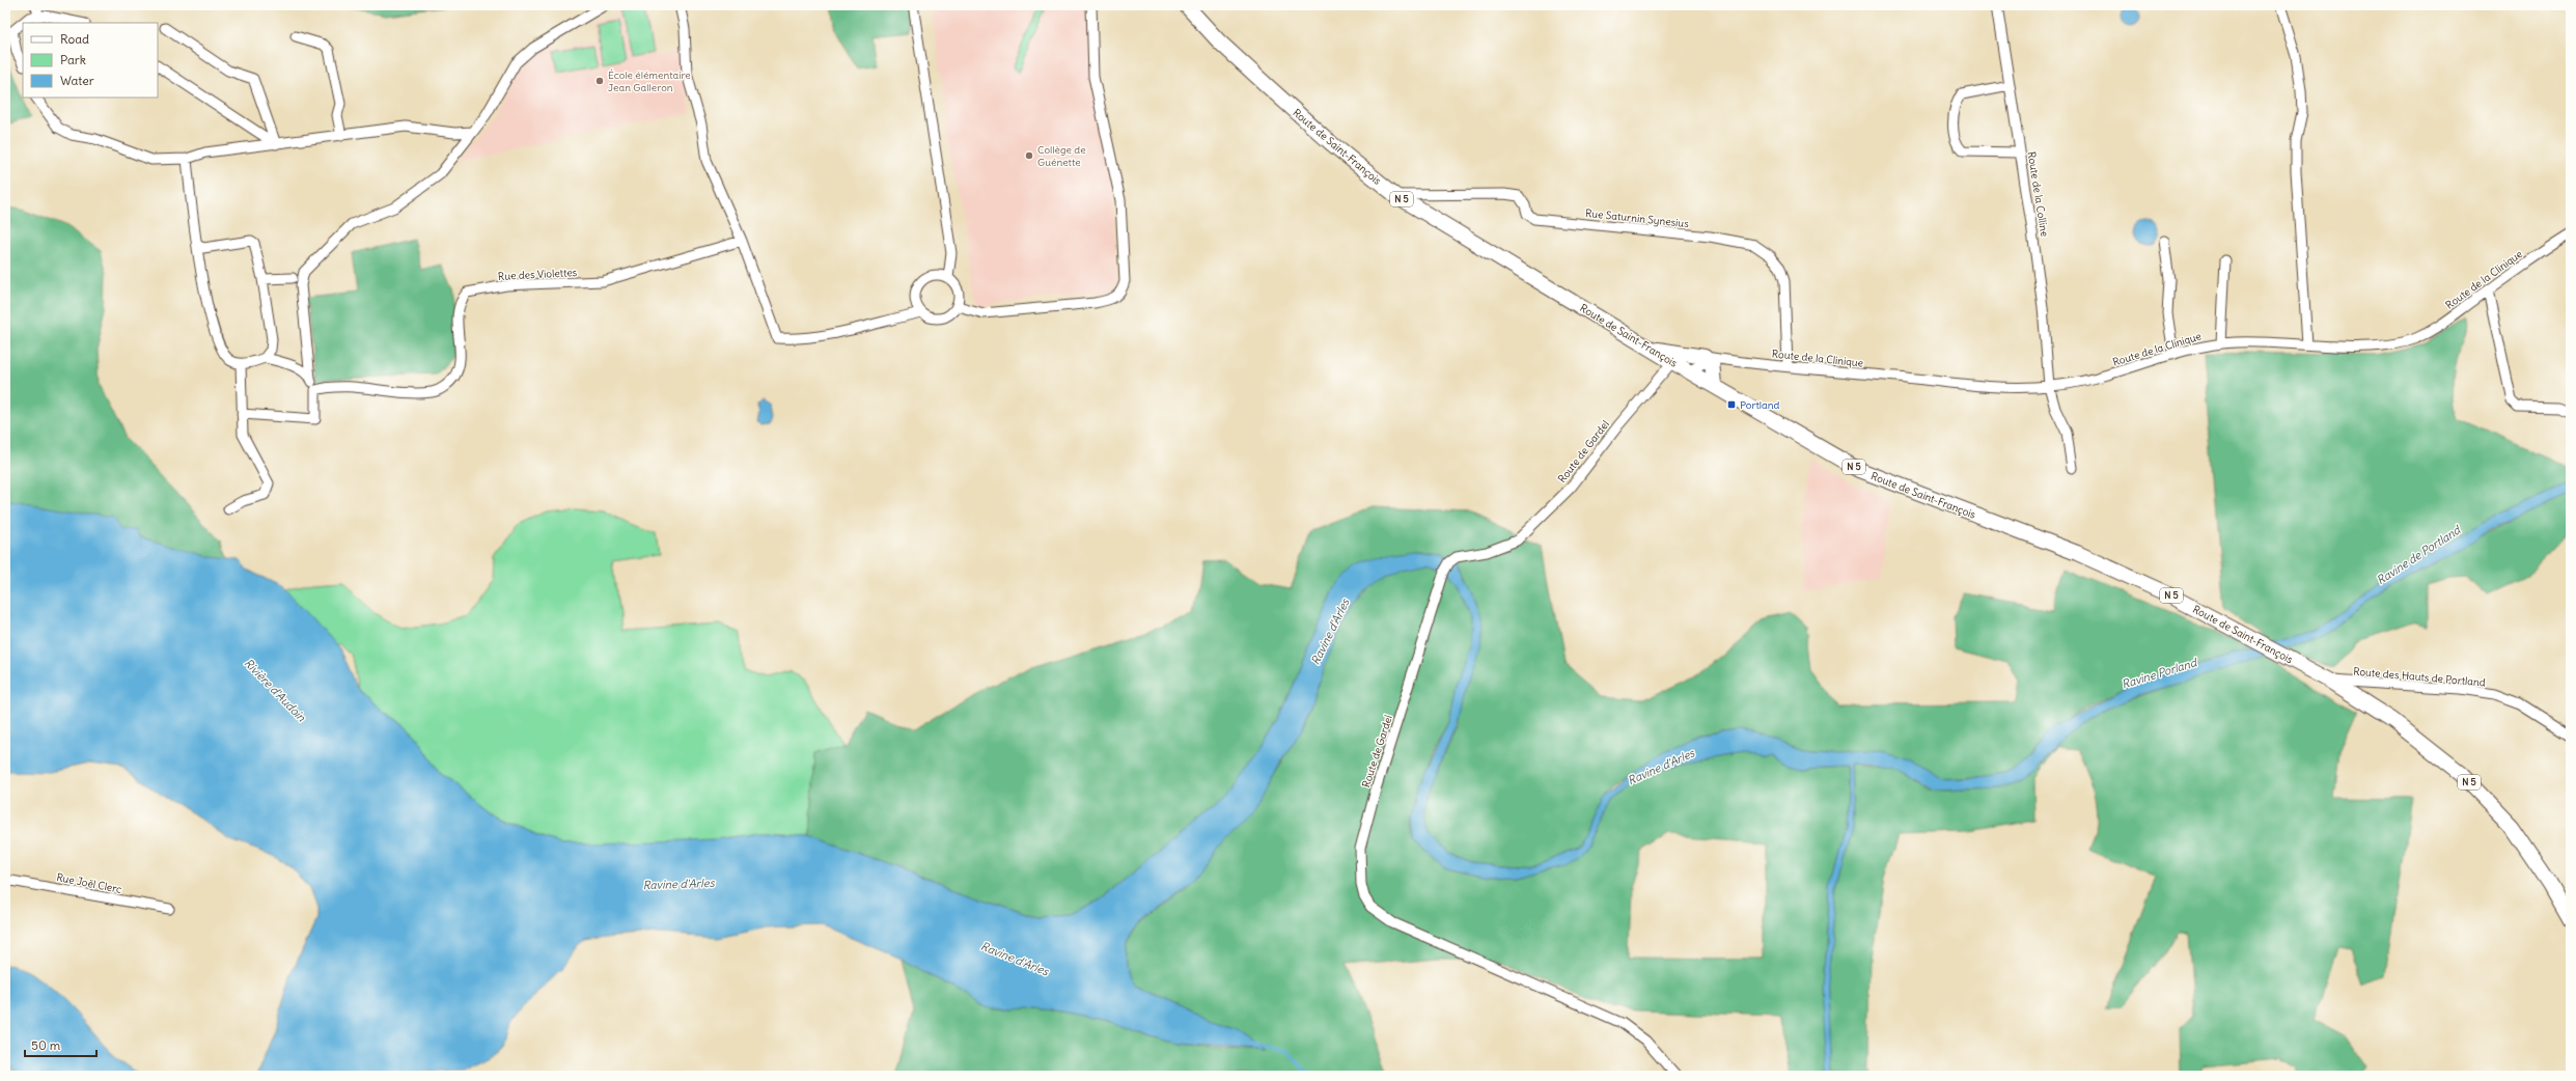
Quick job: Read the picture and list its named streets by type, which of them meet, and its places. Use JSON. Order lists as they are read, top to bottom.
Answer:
{
  "streets": {
    "main road": ["Route de Saint-François", "N 5"],
    "street": [
      "Route de la Colline",
      "Rue Saturnin Synesius",
      "Rue des Violettes",
      "Route de la Clinique",
      "Route de Gardel",
      "Route des Hauts de Portland",
      "Rue Joël Clerc"
    ]
  },
  "crossings": [
    ["Route de Saint-François", "Rue Saturnin Synesius"],
    ["Route de Saint-François", "Route de la Clinique"],
    ["Route de Saint-François", "Route de Gardel"],
    ["Route de Saint-François", "Route des Hauts de Portland"],
    ["Route de la Colline", "Route de la Clinique"],
    ["Rue Saturnin Synesius", "Route de la Clinique"],
    ["Route de la Clinique", "Route de Gardel"]
  ],
  "water": [
    "Ravine de Portland",
    "Ravine d'Arles",
    "Ravine Porland",
    "Rivière d'Audoin"
  ],
  "places": {
    "other": ["École élémentaire Jean Galleron", "Collège de Guénette"],
    "transit": ["Portland"]
  },
  "legend": ["Road", "Park", "Water"],
  "scale_bar": "50 m"
}
